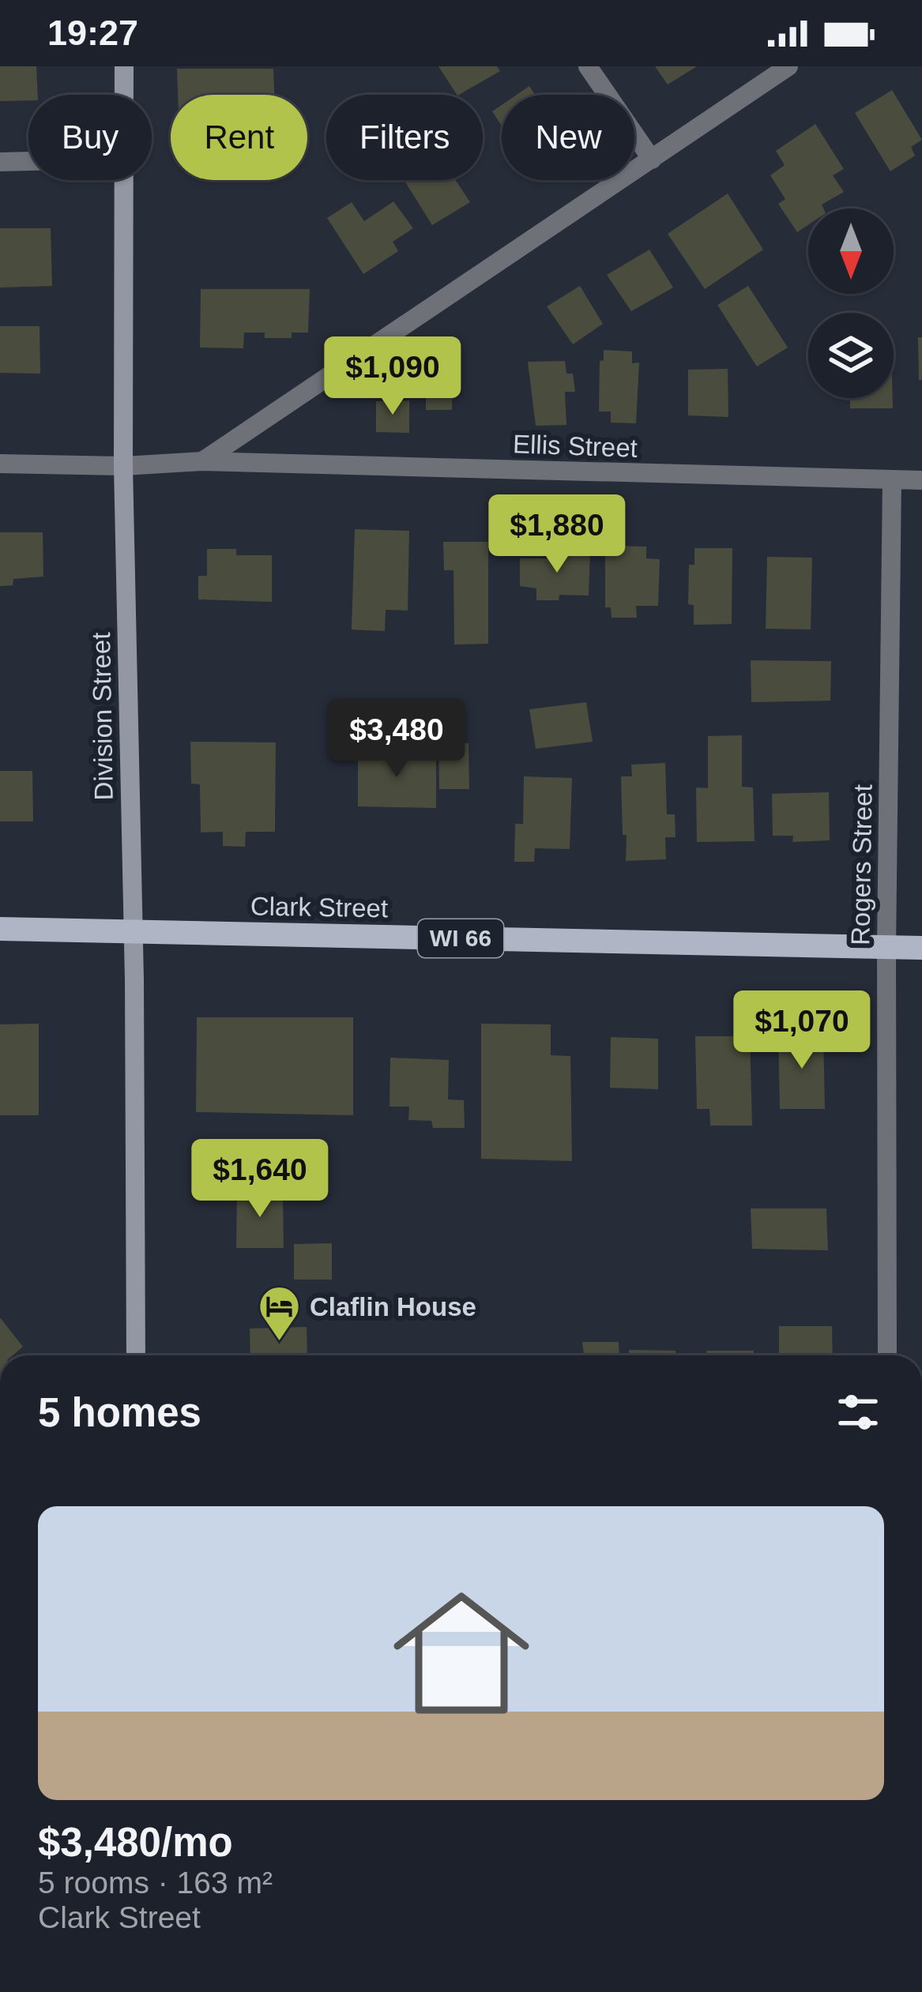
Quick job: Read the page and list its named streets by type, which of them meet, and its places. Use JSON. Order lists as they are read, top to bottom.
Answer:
{
  "streets": {
    "main road": ["Division Street", "Clark Street", "WI 66"],
    "street": ["Ellis Street", "Rogers Street"]
  },
  "crossings": [
    ["Ellis Street", "Division Street"],
    ["Ellis Street", "Rogers Street"],
    ["Division Street", "Clark Street"],
    ["Rogers Street", "Clark Street"]
  ],
  "places": {
    "hotel": ["Claflin House"]
  },
  "north": "bottom",
  "page": {
    "status": "19:27",
    "chip": [
      "Buy",
      "Rent",
      "Filters",
      "New"
    ],
    "price": [
      "$1,090",
      "$1,880",
      "$3,480",
      "$1,070",
      "$1,640"
    ],
    "heading": "5 homes",
    "list": [
      {
        "name": "$3,480/mo",
        "note": "5 rooms · 163 m² · Clark Street"
      }
    ]
  }
}
